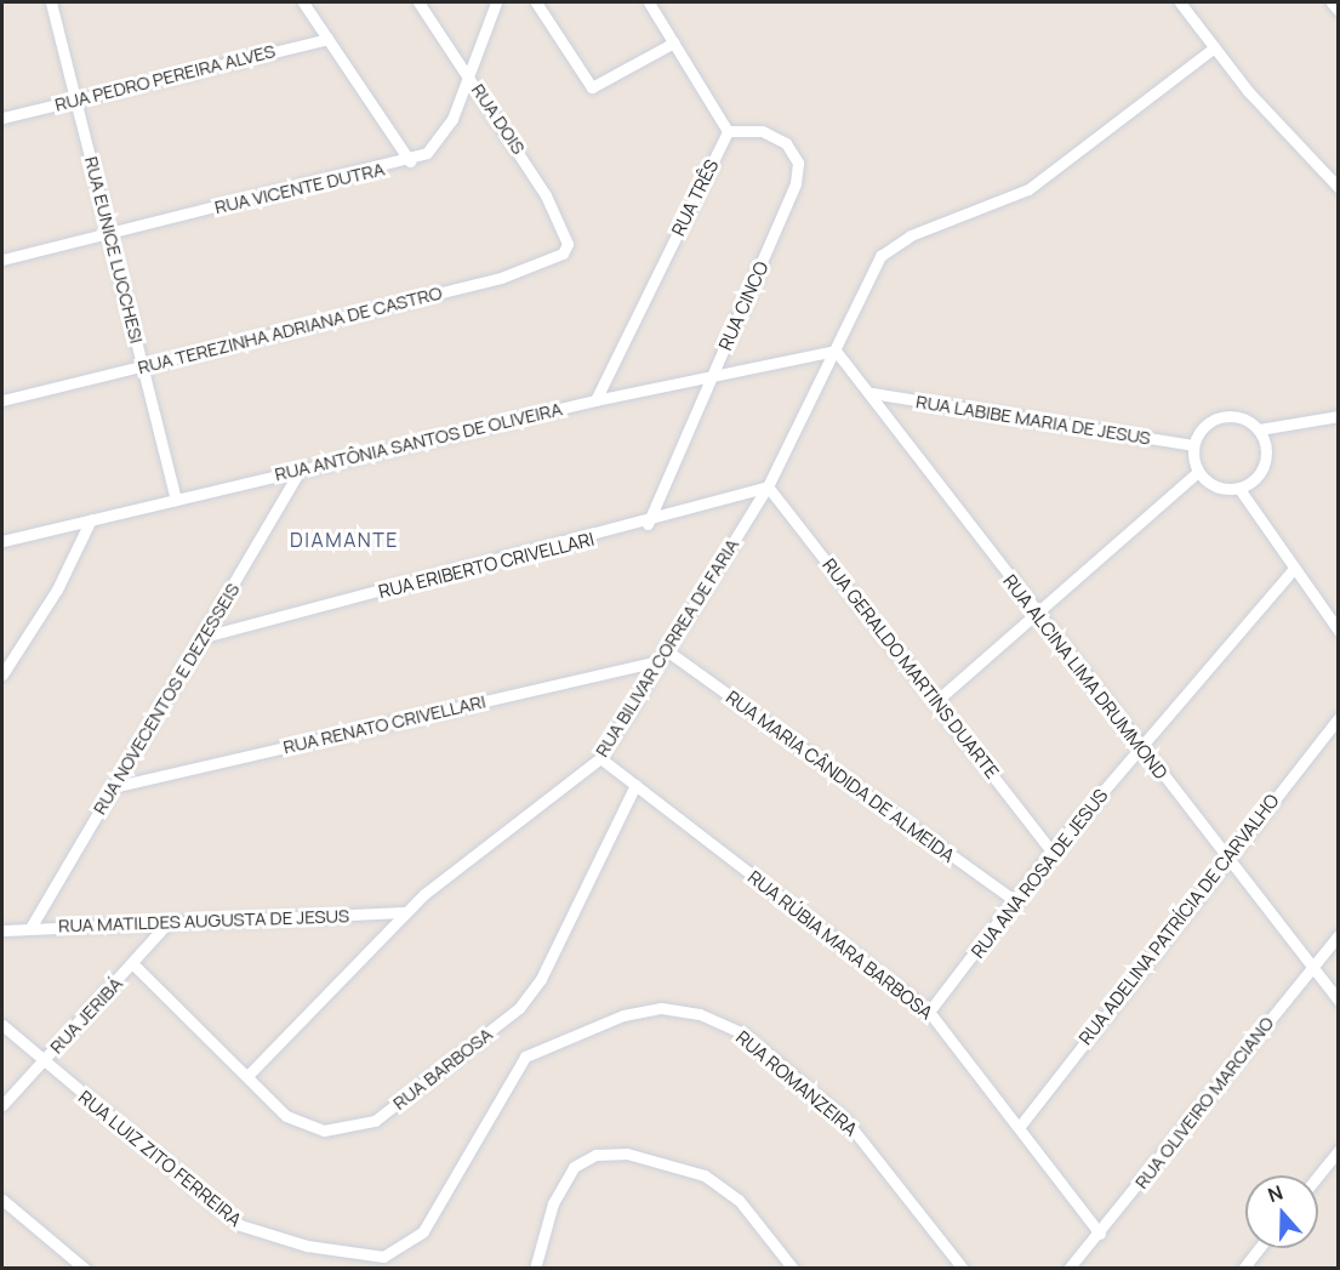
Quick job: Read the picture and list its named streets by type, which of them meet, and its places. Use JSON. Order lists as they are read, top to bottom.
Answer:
{
  "streets": {
    "street": [
      "RUA PEDRO PEREIRA ALVES",
      "RUA DOIS",
      "RUA VICENTE DUTRA",
      "RUA TRÊS",
      "RUA EUNICE LUCCHESI",
      "RUA CINCO",
      "RUA TEREZINHA ADRIANA DE CASTRO",
      "RUA LABIBE MARIA DE JESUS",
      "RUA ANTÔNIA SANTOS DE OLIVEIRA",
      "RUA ERIBERTO CRIVELLARI",
      "RUA BILIVAR CORREA DE FARIA",
      "RUA GERALDO MARTINS DUARTE",
      "RUA ALCINA LIMA DRUMMOND",
      "RUA NOVECENTOS E DEZESSEIS",
      "RUA RENATO CRIVELLARI",
      "RUA MARIA CÂNDIDA DE ALMEIDA",
      "RUA ANA ROSA DE JESUS",
      "RUA ADELINA PATRÍCIA DE CARVALHO",
      "RUA MATILDES AUGUSTA DE JESUS",
      "RUA RÚBIA MARA BARBOSA",
      "RUA JERIBÁ",
      "RUA BARBOSA",
      "RUA ROMANZEIRA",
      "RUA OLIVEIRO MARCIANO",
      "RUA LUIZ ZITO FERREIRA"
    ]
  },
  "crossings": [
    ["RUA PEDRO PEREIRA ALVES", "RUA VICENTE DUTRA"],
    ["RUA PEDRO PEREIRA ALVES", "RUA EUNICE LUCCHESI"],
    ["RUA DOIS", "RUA TEREZINHA ADRIANA DE CASTRO"],
    ["RUA VICENTE DUTRA", "RUA EUNICE LUCCHESI"],
    ["RUA TRÊS", "RUA CINCO"],
    ["RUA TRÊS", "RUA ANTÔNIA SANTOS DE OLIVEIRA"],
    ["RUA EUNICE LUCCHESI", "RUA TEREZINHA ADRIANA DE CASTRO"],
    ["RUA EUNICE LUCCHESI", "RUA ANTÔNIA SANTOS DE OLIVEIRA"],
    ["RUA CINCO", "RUA ANTÔNIA SANTOS DE OLIVEIRA"],
    ["RUA CINCO", "RUA ERIBERTO CRIVELLARI"],
    ["RUA LABIBE MARIA DE JESUS", "RUA ALCINA LIMA DRUMMOND"],
    ["RUA ANTÔNIA SANTOS DE OLIVEIRA", "RUA BILIVAR CORREA DE FARIA"],
    ["RUA ANTÔNIA SANTOS DE OLIVEIRA", "RUA ALCINA LIMA DRUMMOND"],
    ["RUA ANTÔNIA SANTOS DE OLIVEIRA", "RUA NOVECENTOS E DEZESSEIS"],
    ["RUA ERIBERTO CRIVELLARI", "RUA BILIVAR CORREA DE FARIA"],
    ["RUA ERIBERTO CRIVELLARI", "RUA GERALDO MARTINS DUARTE"],
    ["RUA ERIBERTO CRIVELLARI", "RUA NOVECENTOS E DEZESSEIS"],
    ["RUA BILIVAR CORREA DE FARIA", "RUA GERALDO MARTINS DUARTE"],
    ["RUA BILIVAR CORREA DE FARIA", "RUA ALCINA LIMA DRUMMOND"],
    ["RUA BILIVAR CORREA DE FARIA", "RUA RENATO CRIVELLARI"],
    ["RUA BILIVAR CORREA DE FARIA", "RUA MARIA CÂNDIDA DE ALMEIDA"],
    ["RUA BILIVAR CORREA DE FARIA", "RUA MATILDES AUGUSTA DE JESUS"],
    ["RUA BILIVAR CORREA DE FARIA", "RUA RÚBIA MARA BARBOSA"],
    ["RUA BILIVAR CORREA DE FARIA", "RUA BARBOSA"],
    ["RUA GERALDO MARTINS DUARTE", "RUA ANA ROSA DE JESUS"],
    ["RUA ALCINA LIMA DRUMMOND", "RUA ANA ROSA DE JESUS"],
    ["RUA ALCINA LIMA DRUMMOND", "RUA ADELINA PATRÍCIA DE CARVALHO"],
    ["RUA ALCINA LIMA DRUMMOND", "RUA OLIVEIRO MARCIANO"],
    ["RUA NOVECENTOS E DEZESSEIS", "RUA RENATO CRIVELLARI"],
    ["RUA NOVECENTOS E DEZESSEIS", "RUA MATILDES AUGUSTA DE JESUS"],
    ["RUA MARIA CÂNDIDA DE ALMEIDA", "RUA ANA ROSA DE JESUS"],
    ["RUA ANA ROSA DE JESUS", "RUA RÚBIA MARA BARBOSA"],
    ["RUA ADELINA PATRÍCIA DE CARVALHO", "RUA RÚBIA MARA BARBOSA"],
    ["RUA MATILDES AUGUSTA DE JESUS", "RUA JERIBÁ"],
    ["RUA RÚBIA MARA BARBOSA", "RUA BARBOSA"],
    ["RUA RÚBIA MARA BARBOSA", "RUA OLIVEIRO MARCIANO"],
    ["RUA JERIBÁ", "RUA BARBOSA"],
    ["RUA JERIBÁ", "RUA LUIZ ZITO FERREIRA"],
    ["RUA ROMANZEIRA", "RUA LUIZ ZITO FERREIRA"]
  ],
  "districts": ["DIAMANTE"],
  "north": "top"
}
